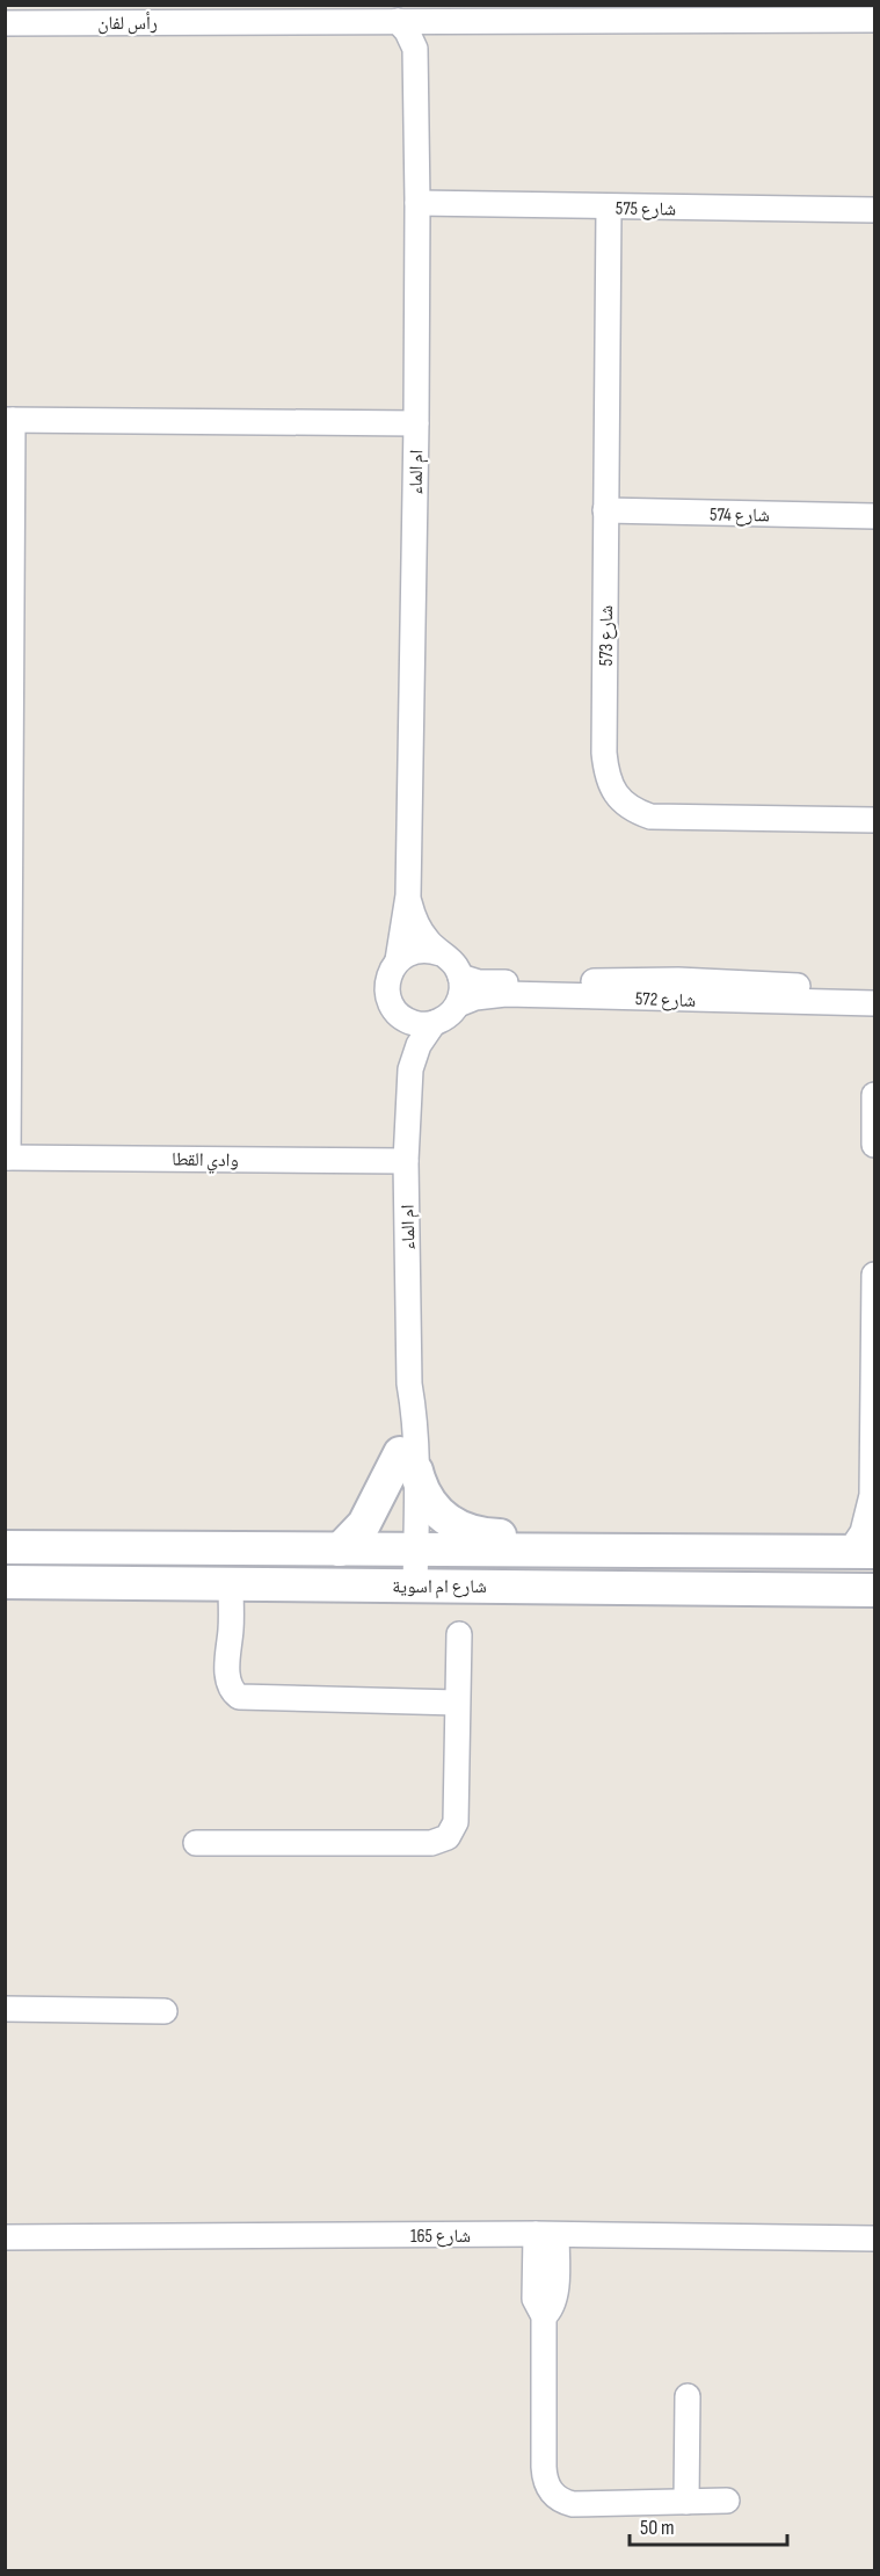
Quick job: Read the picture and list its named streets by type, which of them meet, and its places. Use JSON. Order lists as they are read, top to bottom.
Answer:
{
  "streets": {
    "street": [
      "رأس لفان",
      "شارع 575",
      "ام الماء",
      "شارع 574",
      "شارع 573",
      "شارع 572",
      "وادي القطا",
      "شارع ام اسوية",
      "شارع 165"
    ]
  },
  "crossings": [
    ["شارع 575", "ام الماء"],
    ["شارع 575", "شارع 573"],
    ["ام الماء", "شارع 572"],
    ["ام الماء", "وادي القطا"],
    ["ام الماء", "شارع ام اسوية"],
    ["شارع 574", "شارع 573"]
  ],
  "scale_bar": "50 m"
}
